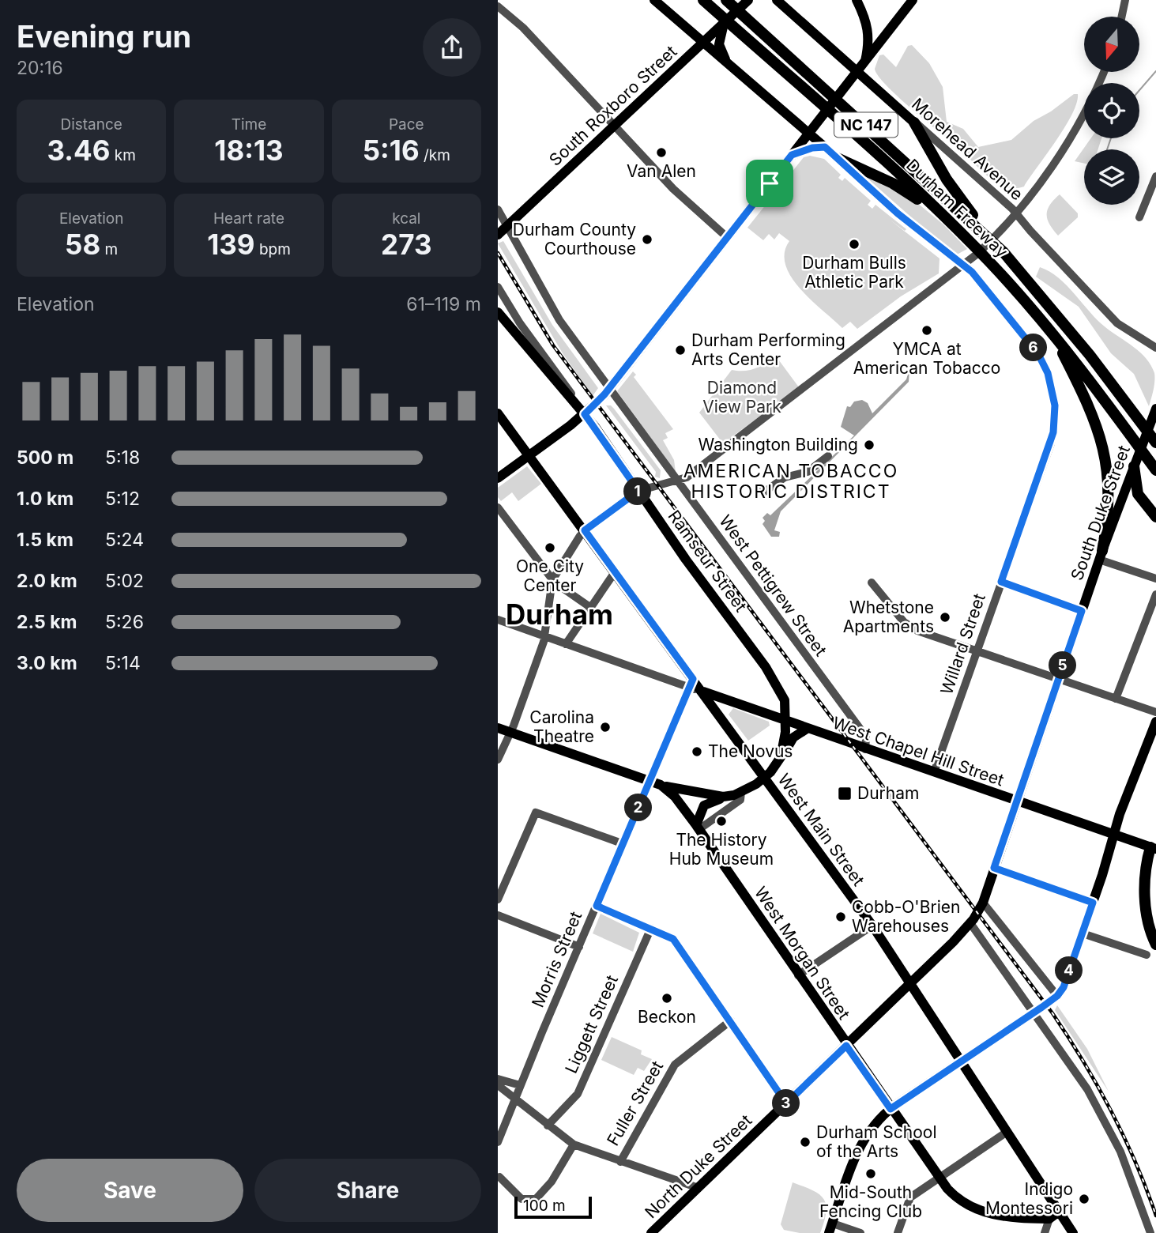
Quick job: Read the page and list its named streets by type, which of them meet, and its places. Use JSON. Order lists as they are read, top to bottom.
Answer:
{
  "streets": {
    "highway": ["NC 147", "Durham Freeway"],
    "main road": [
      "South Roxboro Street",
      "Morehead Avenue",
      "South Duke Street",
      "Ramseur Street",
      "West Chapel Hill Street",
      "West Main Street",
      "West Morgan Street",
      "North Duke Street"
    ],
    "street": [
      "West Pettigrew Street",
      "Willard Street",
      "Morris Street",
      "Liggett Street",
      "Fuller Street"
    ]
  },
  "crossings": [
    ["South Roxboro Street", "West Pettigrew Street"],
    ["South Duke Street", "West Chapel Hill Street"],
    ["South Duke Street", "West Main Street"],
    ["South Duke Street", "North Duke Street"],
    ["Ramseur Street", "West Chapel Hill Street"],
    ["West Pettigrew Street", "West Chapel Hill Street"],
    ["Willard Street", "West Chapel Hill Street"],
    ["West Chapel Hill Street", "West Main Street"],
    ["West Main Street", "Morris Street"],
    ["West Main Street", "North Duke Street"],
    ["West Morgan Street", "Morris Street"],
    ["West Morgan Street", "North Duke Street"]
  ],
  "districts": ["AMERICAN TOBACCO HISTORIC DISTRICT", "Durham"],
  "parks": ["Diamond View Park"],
  "places": {
    "other": [
      "Van Alen",
      "Durham County Courthouse",
      "Durham Bulls Athletic Park",
      "YMCA at American Tobacco",
      "Durham Performing Arts Center",
      "Washington Building",
      "One City Center",
      "Whetstone Apartments",
      "Carolina Theatre",
      "The Novus",
      "The History Hub Museum",
      "Cobb-O'Brien Warehouses",
      "Beckon",
      "Durham School of the Arts",
      "Mid-South Fencing Club",
      "Indigo Montessori"
    ],
    "transit": ["Durham"]
  },
  "scale_bar": "100 m",
  "north": "bottom",
  "page": {
    "heading": ["Evening run", "20:16"],
    "stats": [
      ["Distance", "3.46 km"],
      ["Time", "18:13"],
      ["Pace", "5:16 /km"],
      ["Elevation", "58 m"],
      ["Heart rate", "139 bpm"],
      ["kcal", "273"]
    ],
    "chart": ["Elevation", "61–119 m"],
    "pins": [
      "6",
      "1",
      "5",
      "2",
      "4",
      "3"
    ],
    "list": [
      {
        "name": "500 m",
        "note": "5:18"
      },
      {
        "name": "1.0 km",
        "note": "5:12"
      },
      {
        "name": "1.5 km",
        "note": "5:24"
      },
      {
        "name": "2.0 km",
        "note": "5:02"
      },
      {
        "name": "2.5 km",
        "note": "5:26"
      },
      {
        "name": "3.0 km",
        "note": "5:14"
      }
    ],
    "buttons": ["Save", "Share"],
    "scale": "100 m"
  }
}
